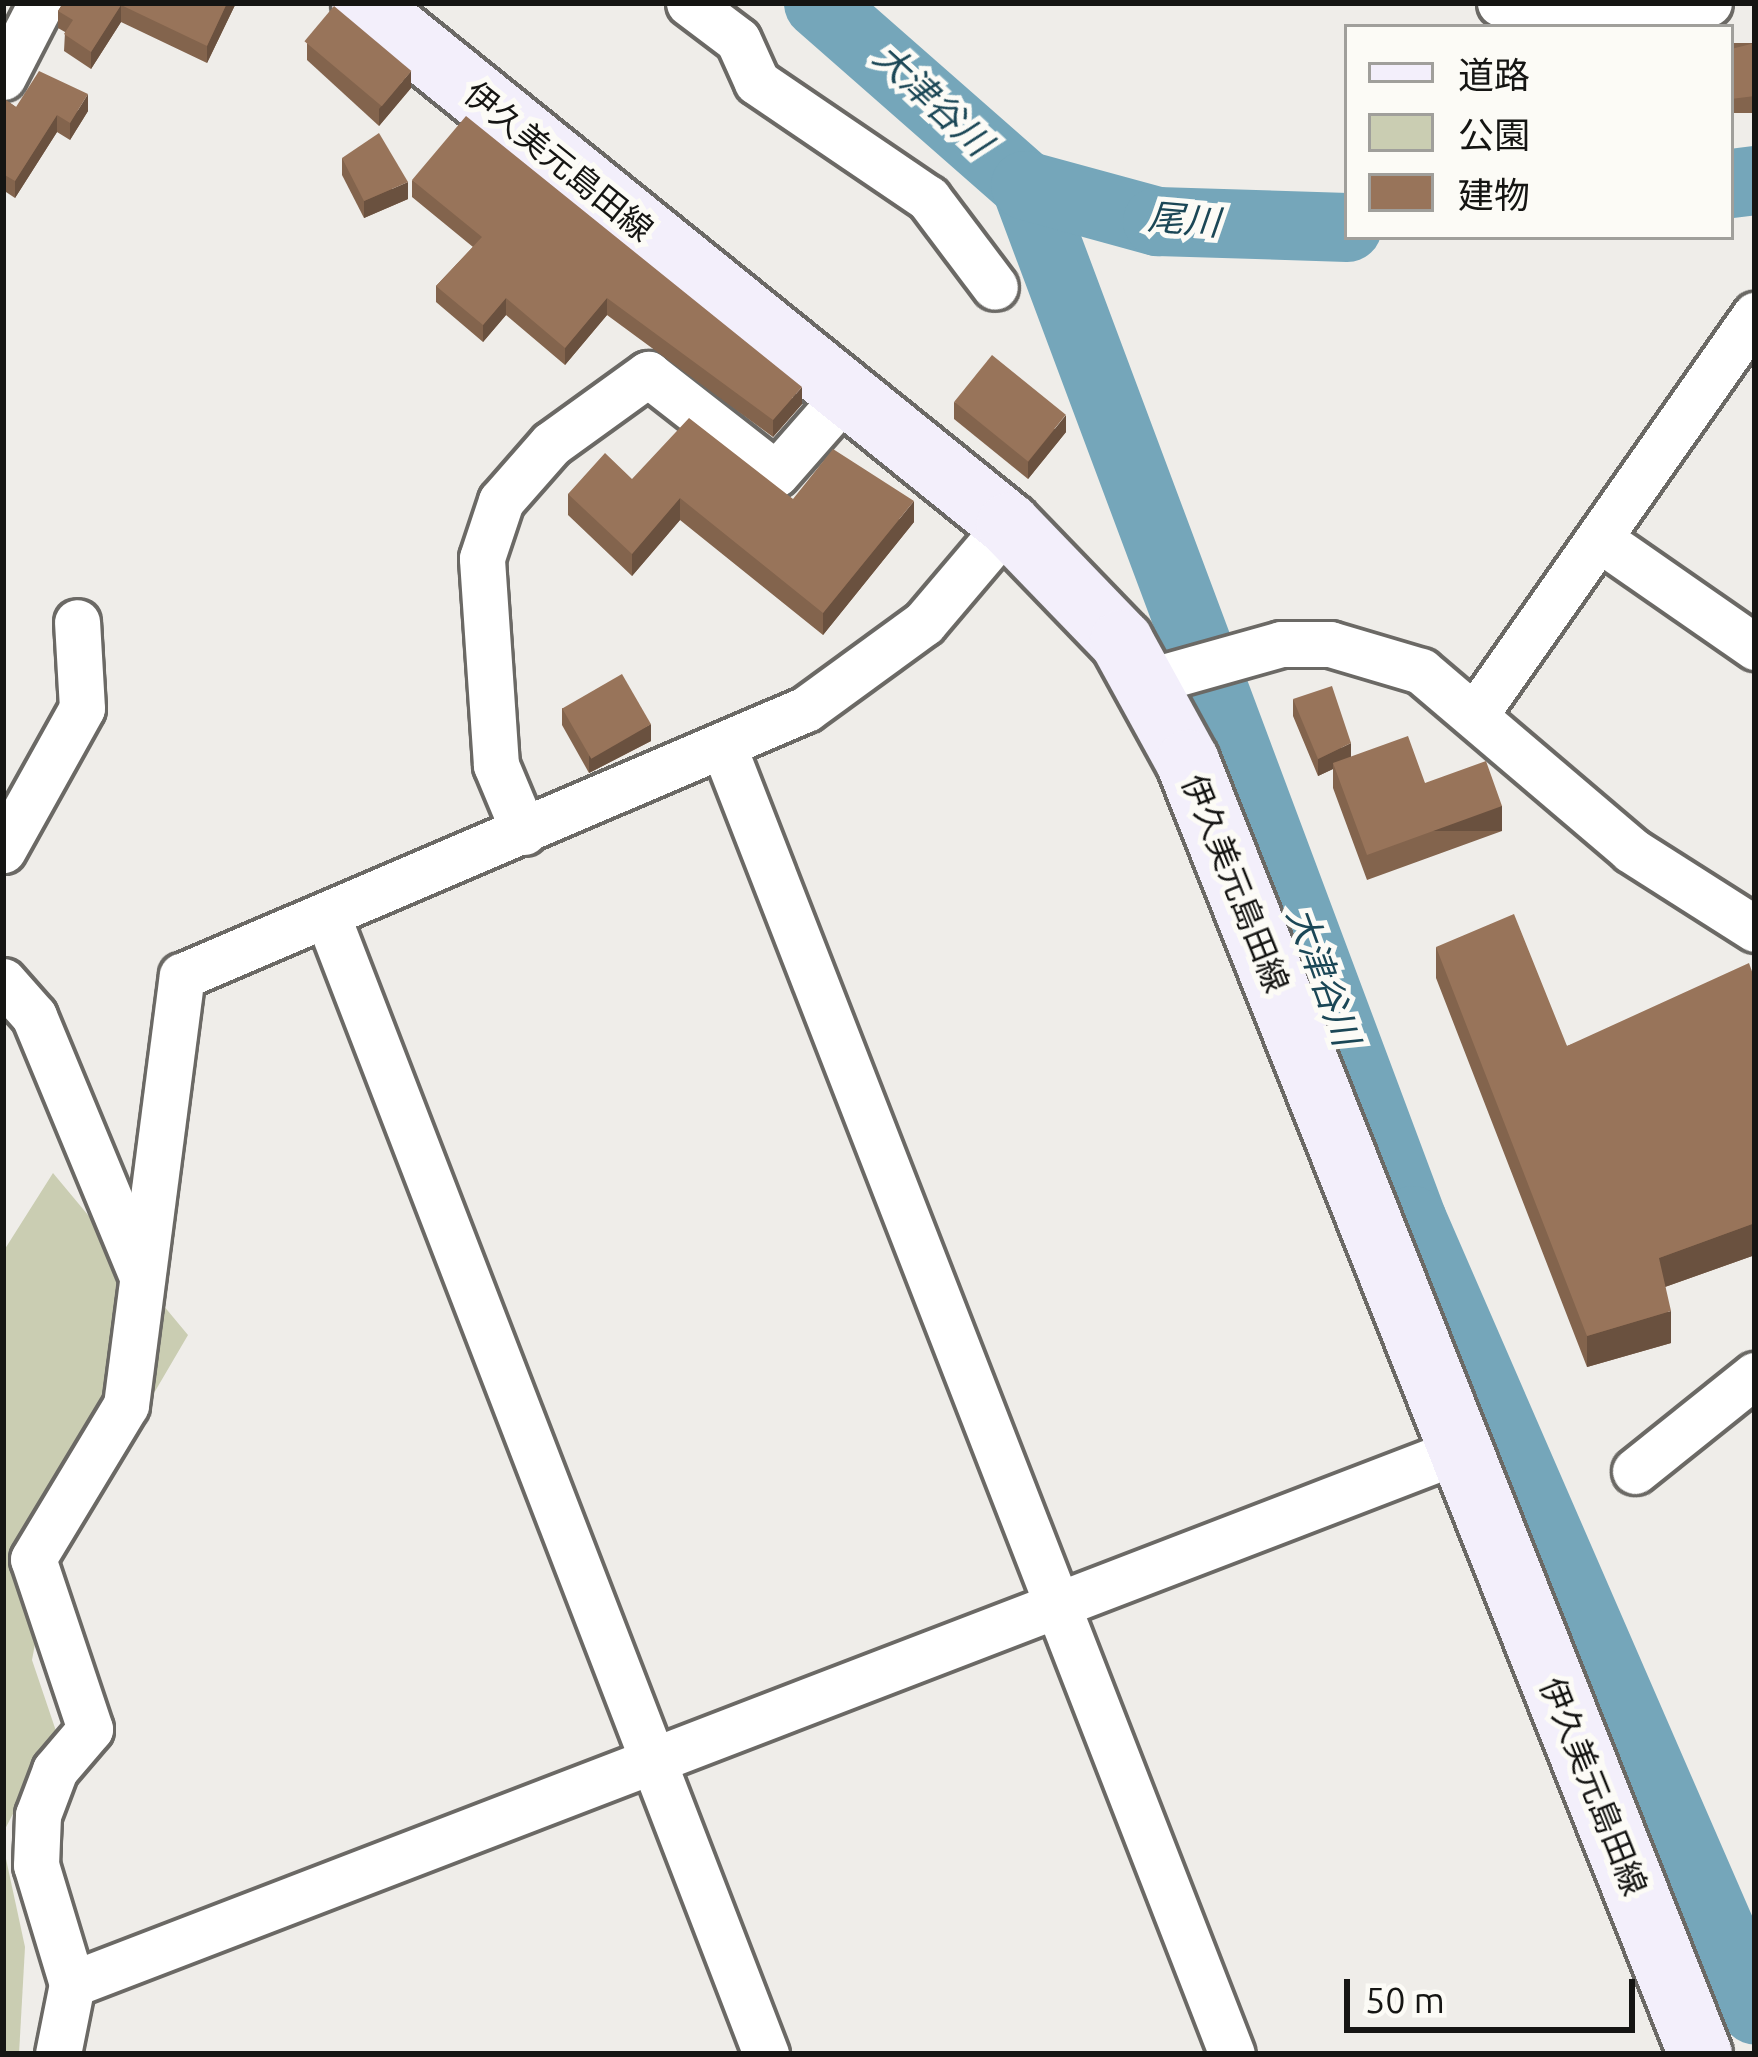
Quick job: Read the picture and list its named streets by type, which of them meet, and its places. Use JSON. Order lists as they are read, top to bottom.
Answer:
{
  "streets": {
    "main road": ["伊久美元島田線"]
  },
  "water": ["大津谷川", "尾川"],
  "legend": ["道路", "公園", "建物"],
  "scale_bar": "50 m"
}
